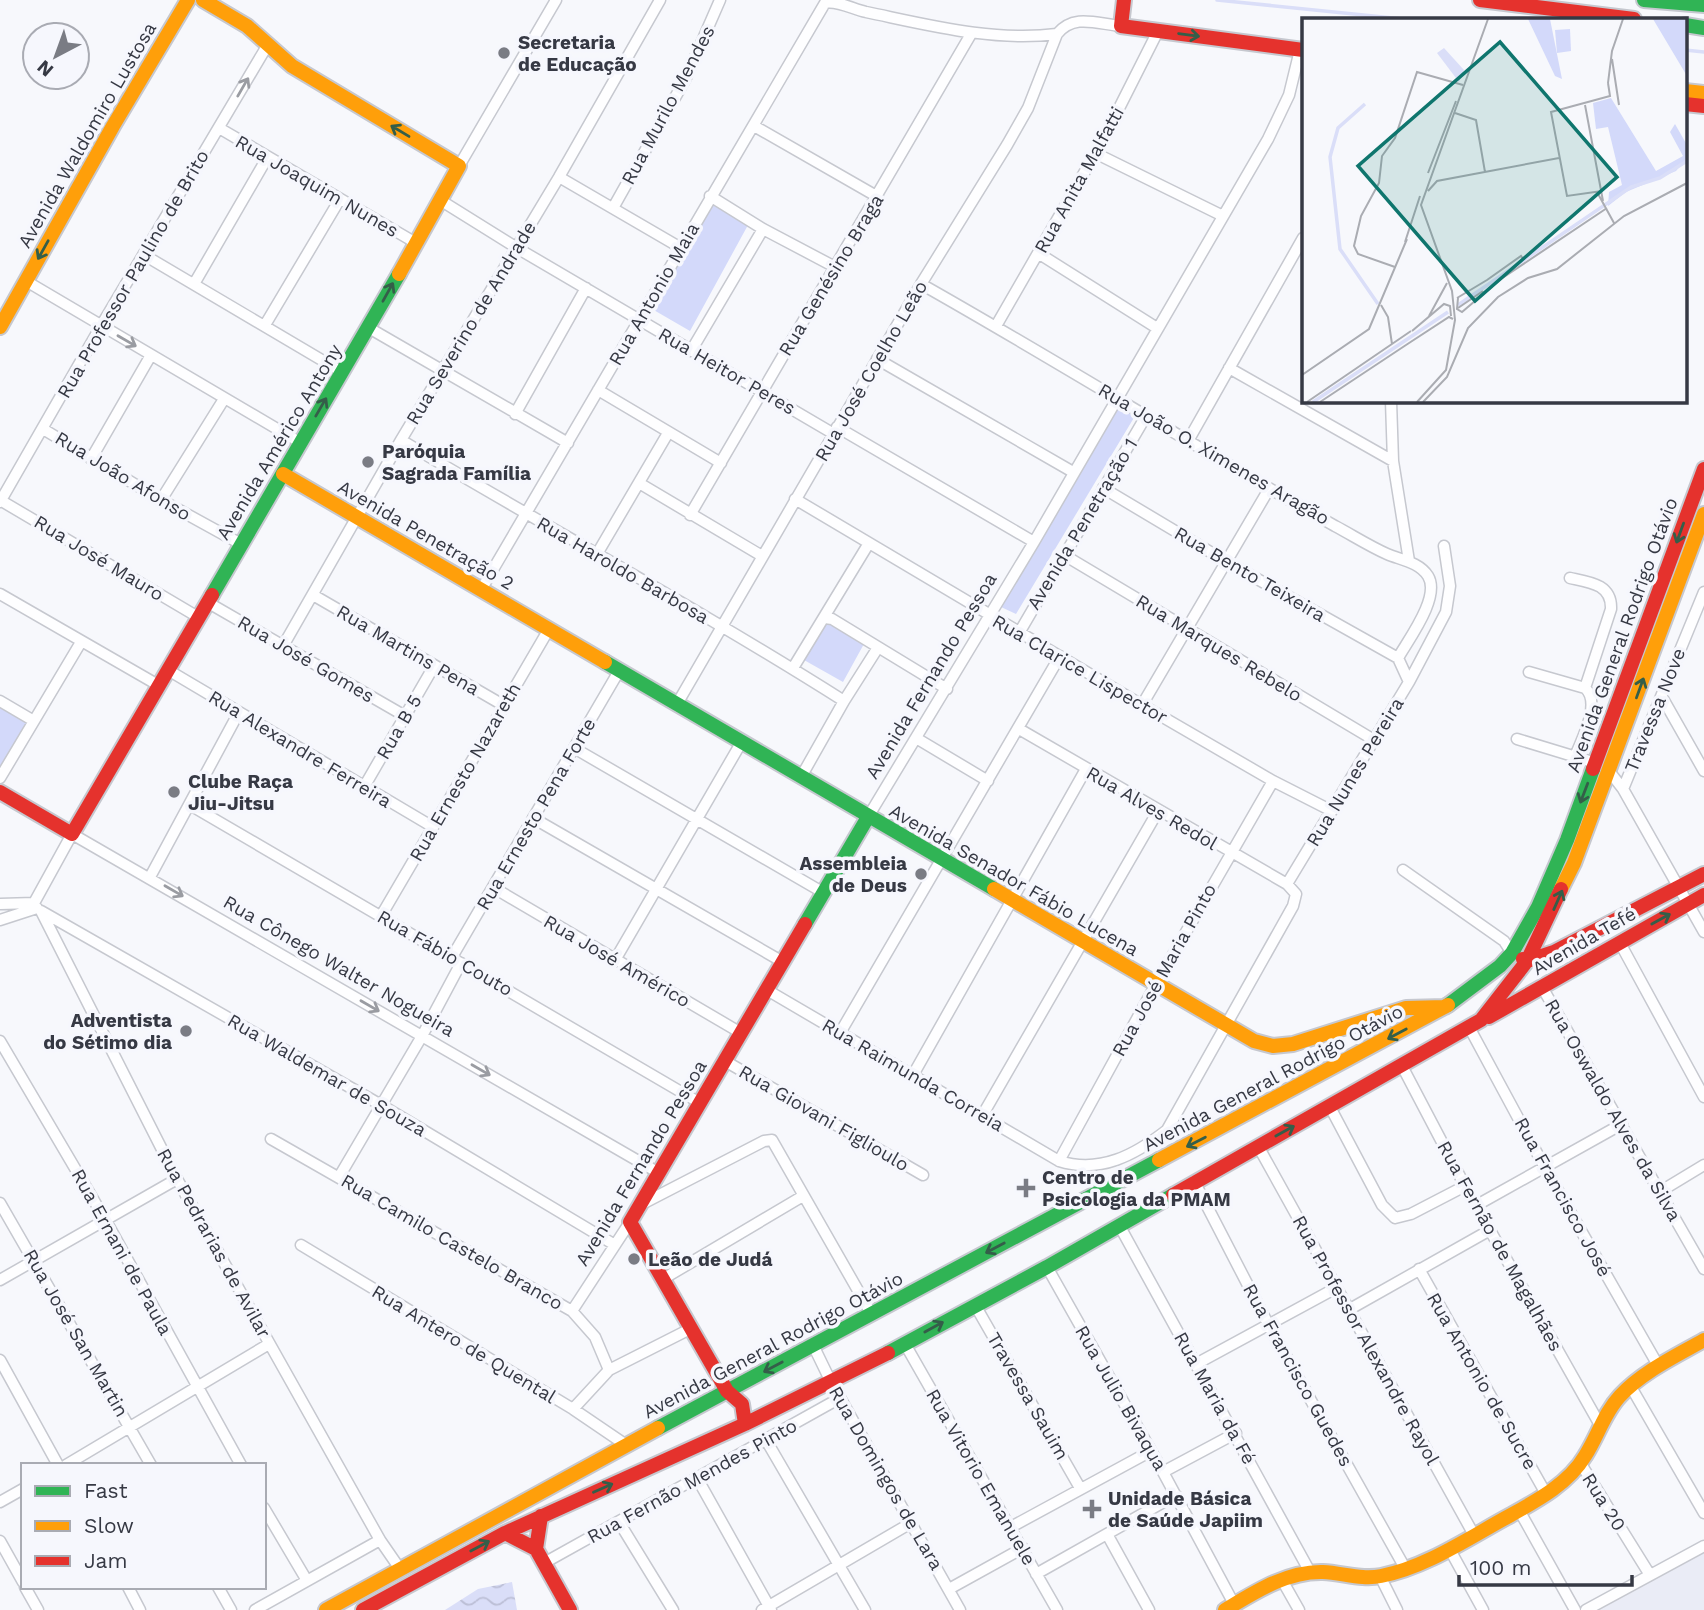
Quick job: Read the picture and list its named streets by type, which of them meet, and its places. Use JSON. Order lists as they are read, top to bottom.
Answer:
{
  "streets": {
    "street": [
      "Rua Murilo Mendes",
      "Avenida Waldomiro Lustosa",
      "Rua Anita Malfatti",
      "Rua Joaquim Nunes",
      "Rua Professor Paulino de Brito",
      "Rua Genésino Braga",
      "Rua Antonio Maia",
      "Rua Severino de Andrade",
      "Rua Heitor Peres",
      "Rua José Coelho Leão",
      "Avenida Américo Antony",
      "Rua João O. Ximenes Aragão",
      "Rua João Afonso",
      "Avenida Penetração 1",
      "Avenida Penetração 2",
      "Rua José Mauro",
      "Rua Haroldo Barbosa",
      "Rua Bento Teixeira",
      "Avenida General Rodrigo Otávio",
      "Rua Marques Rebelo",
      "Rua Martins Pena",
      "Rua José Gomes",
      "Rua Clarice Lispector",
      "Avenida Fernando Pessoa",
      "Travessa Nove",
      "Rua B 5",
      "Rua Alexandre Ferreira",
      "Rua Ernesto Nazareth",
      "Rua Nunes Pereira",
      "Rua Alves Redol",
      "Rua Ernesto Pena Forte",
      "Avenida Senador Fábio Lucena",
      "Avenida Tefé",
      "Rua Fábio Couto",
      "Rua José Américo",
      "Rua Cônego Walter Nogueira",
      "Rua José Maria Pinto",
      "Rua Waldemar de Souza",
      "Rua Raimunda Correia",
      "Rua Oswaldo Alves da Silva",
      "Rua Giovani Figlioulo",
      "Rua Francisco José",
      "Rua Camilo Castelo Branco",
      "Rua Pedrarias de Avilar",
      "Rua Fernão de Magalhães",
      "Rua Ernani de Paula",
      "Rua José San Martin",
      "Rua Professor Alexandre Rayol",
      "Rua Antero de Quental",
      "Rua Francisco Guedes",
      "Rua Antonio de Sucre",
      "Travessa Sauim",
      "Rua Julio Bivaqua",
      "Rua Maria da Fé",
      "Rua Vitorio Emanuele",
      "Rua Domingos de Lara",
      "Rua Fernão Mendes Pinto",
      "Rua 20"
    ]
  },
  "crossings": [
    ["Rua Anita Malfatti", "Rua João O. Ximenes Aragão"],
    ["Rua Joaquim Nunes", "Rua Professor Paulino de Brito"],
    ["Rua Joaquim Nunes", "Avenida Américo Antony"],
    ["Rua Professor Paulino de Brito", "Rua João Afonso"],
    ["Rua Professor Paulino de Brito", "Rua José Mauro"],
    ["Rua Genésino Braga", "Rua Heitor Peres"],
    ["Rua Antonio Maia", "Rua Heitor Peres"],
    ["Rua Antonio Maia", "Avenida Penetração 2"],
    ["Rua Antonio Maia", "Rua Haroldo Barbosa"],
    ["Rua Severino de Andrade", "Rua Heitor Peres"],
    ["Rua Severino de Andrade", "Avenida Penetração 2"],
    ["Rua Severino de Andrade", "Rua Haroldo Barbosa"],
    ["Rua Severino de Andrade", "Rua Martins Pena"],
    ["Rua Severino de Andrade", "Rua José Gomes"],
    ["Rua Heitor Peres", "Rua José Coelho Leão"],
    ["Rua Heitor Peres", "Avenida Américo Antony"],
    ["Rua Heitor Peres", "Avenida Fernando Pessoa"],
    ["Rua José Coelho Leão", "Rua João O. Ximenes Aragão"],
    ["Rua José Coelho Leão", "Rua Haroldo Barbosa"],
    ["Rua José Coelho Leão", "Rua Clarice Lispector"],
    ["Rua José Coelho Leão", "Avenida Senador Fábio Lucena"],
    ["Avenida Américo Antony", "Rua João Afonso"],
    ["Avenida Américo Antony", "Avenida Penetração 2"],
    ["Avenida Américo Antony", "Rua José Mauro"],
    ["Avenida Américo Antony", "Rua José Gomes"],
    ["Avenida Américo Antony", "Rua Alexandre Ferreira"],
    ["Avenida Américo Antony", "Rua Cônego Walter Nogueira"],
    ["Avenida Américo Antony", "Rua Waldemar de Souza"],
    ["Avenida Américo Antony", "Rua Pedrarias de Avilar"],
    ["Rua João O. Ximenes Aragão", "Avenida Penetração 1"],
    ["Rua João O. Ximenes Aragão", "Rua Bento Teixeira"],
    ["Rua João O. Ximenes Aragão", "Avenida Fernando Pessoa"],
    ["Rua João O. Ximenes Aragão", "Rua Nunes Pereira"],
    ["Avenida Penetração 1", "Rua Bento Teixeira"],
    ["Avenida Penetração 1", "Rua Marques Rebelo"],
    ["Avenida Penetração 1", "Rua Clarice Lispector"],
    ["Avenida Penetração 2", "Rua Ernesto Nazareth"],
    ["Avenida Penetração 2", "Avenida Senador Fábio Lucena"],
    ["Rua Bento Teixeira", "Rua Nunes Pereira"],
    ["Avenida General Rodrigo Otávio", "Avenida Senador Fábio Lucena"],
    ["Avenida General Rodrigo Otávio", "Avenida Tefé"],
    ["Avenida General Rodrigo Otávio", "Rua Francisco José"],
    ["Avenida General Rodrigo Otávio", "Rua Pedrarias de Avilar"],
    ["Avenida General Rodrigo Otávio", "Rua Fernão de Magalhães"],
    ["Avenida General Rodrigo Otávio", "Rua Professor Alexandre Rayol"],
    ["Avenida General Rodrigo Otávio", "Rua Antero de Quental"],
    ["Avenida General Rodrigo Otávio", "Rua Francisco Guedes"],
    ["Avenida General Rodrigo Otávio", "Travessa Sauim"],
    ["Avenida General Rodrigo Otávio", "Rua Julio Bivaqua"],
    ["Avenida General Rodrigo Otávio", "Rua Maria da Fé"],
    ["Avenida General Rodrigo Otávio", "Rua Vitorio Emanuele"],
    ["Avenida General Rodrigo Otávio", "Rua Domingos de Lara"],
    ["Rua Marques Rebelo", "Rua Nunes Pereira"],
    ["Rua Martins Pena", "Rua B 5"],
    ["Rua Martins Pena", "Rua Ernesto Nazareth"],
    ["Rua José Gomes", "Rua B 5"],
    ["Rua Clarice Lispector", "Avenida Fernando Pessoa"],
    ["Rua Clarice Lispector", "Rua Nunes Pereira"],
    ["Rua Clarice Lispector", "Rua José Maria Pinto"],
    ["Avenida Fernando Pessoa", "Avenida Senador Fábio Lucena"],
    ["Avenida Fernando Pessoa", "Rua Fábio Couto"],
    ["Avenida Fernando Pessoa", "Rua José Américo"],
    ["Avenida Fernando Pessoa", "Rua Cônego Walter Nogueira"],
    ["Avenida Fernando Pessoa", "Rua Waldemar de Souza"],
    ["Avenida Fernando Pessoa", "Rua Raimunda Correia"],
    ["Avenida Fernando Pessoa", "Rua Giovani Figlioulo"],
    ["Avenida Fernando Pessoa", "Rua Camilo Castelo Branco"],
    ["Rua B 5", "Rua Alexandre Ferreira"],
    ["Rua Alexandre Ferreira", "Rua Ernesto Nazareth"],
    ["Rua Ernesto Nazareth", "Avenida Senador Fábio Lucena"],
    ["Rua Ernesto Nazareth", "Rua Fábio Couto"],
    ["Rua Nunes Pereira", "Rua Alves Redol"],
    ["Rua Alves Redol", "Rua José Maria Pinto"],
    ["Rua Ernesto Pena Forte", "Avenida Senador Fábio Lucena"],
    ["Rua Ernesto Pena Forte", "Rua Fábio Couto"],
    ["Rua Ernesto Pena Forte", "Rua José Américo"],
    ["Rua Ernesto Pena Forte", "Rua Cônego Walter Nogueira"],
    ["Rua Ernesto Pena Forte", "Rua Waldemar de Souza"],
    ["Rua Ernesto Pena Forte", "Rua Camilo Castelo Branco"],
    ["Avenida Senador Fábio Lucena", "Rua José Maria Pinto"],
    ["Avenida Tefé", "Rua Oswaldo Alves da Silva"],
    ["Avenida Tefé", "Rua Francisco José"],
    ["Rua José Maria Pinto", "Rua Raimunda Correia"],
    ["Rua Waldemar de Souza", "Rua Pedrarias de Avilar"],
    ["Rua Domingos de Lara", "Rua Fernão Mendes Pinto"]
  ],
  "one_way": ["Avenida Waldomiro Lustosa", "Rua Cônego Walter Nogueira"],
  "places": {
    "other": [
      "Secretaria de Educação",
      "Paróquia Sagrada Família",
      "Clube Raça Jiu-Jitsu",
      "Assembleia de Deus",
      "Adventista do Sétimo dia",
      "Leão de Judá"
    ],
    "health": ["Centro de Psicologia da PMAM", "Unidade Básica de Saúde Japiim"]
  },
  "legend": ["Fast", "Slow", "Jam"],
  "scale_bar": "100 m",
  "north": "bottom left"
}
